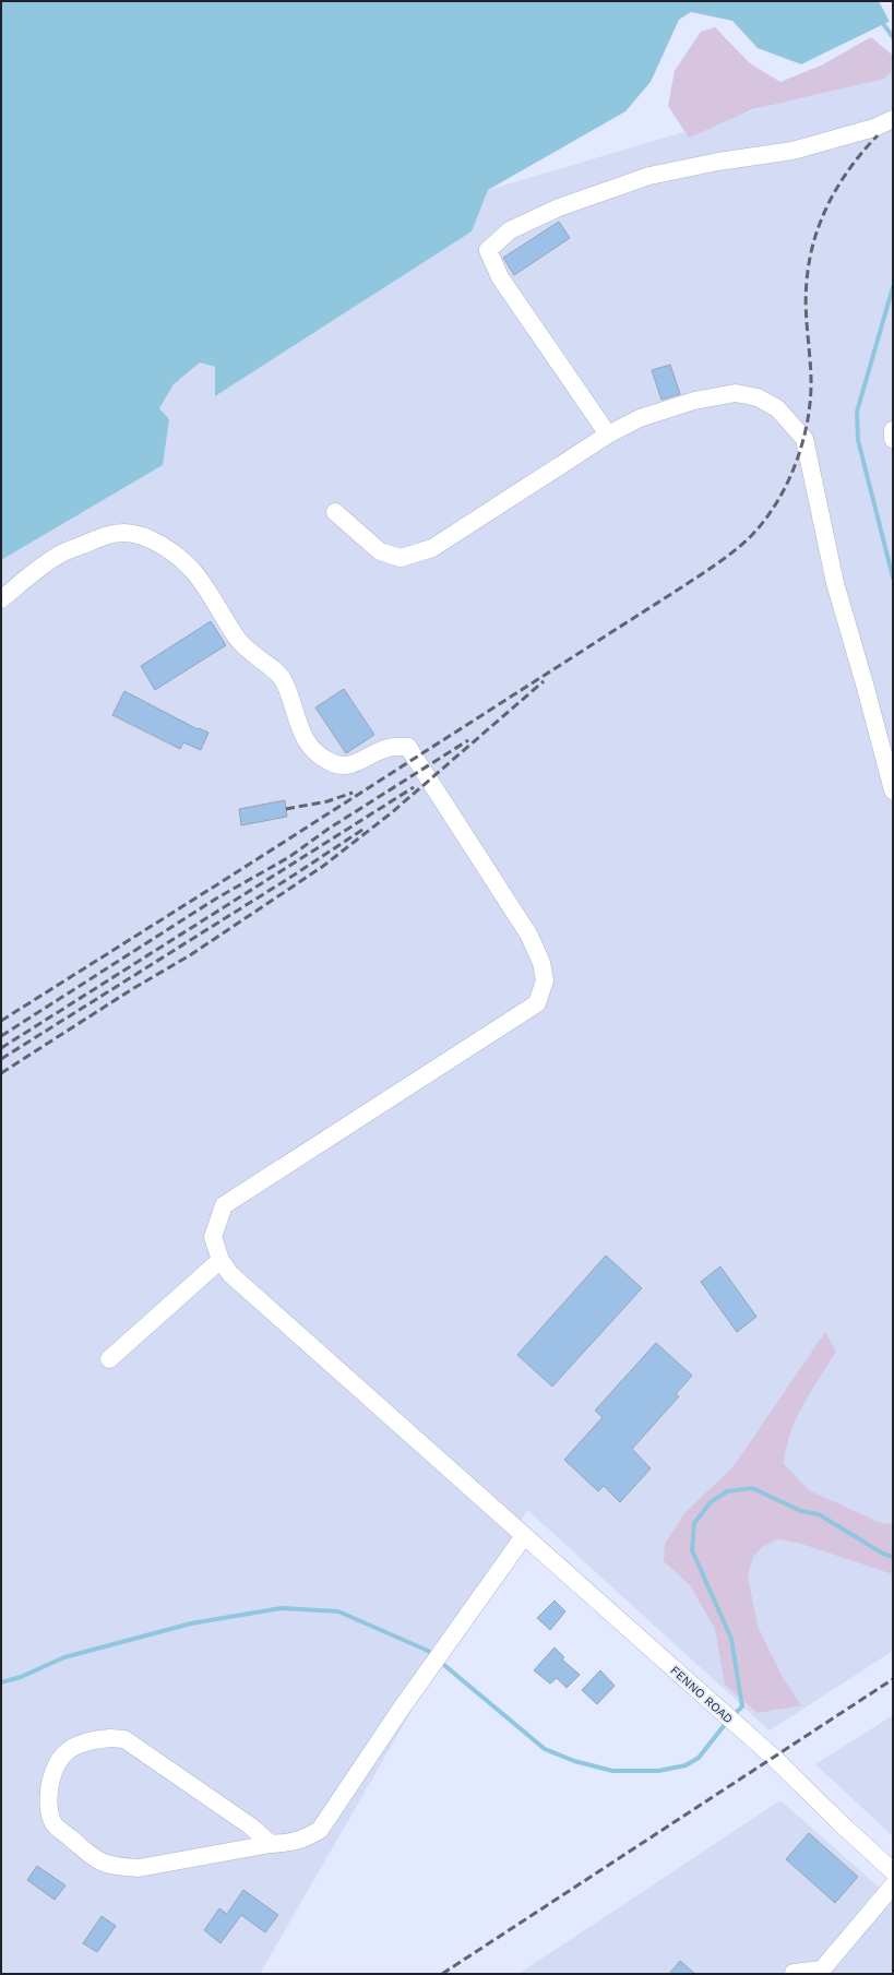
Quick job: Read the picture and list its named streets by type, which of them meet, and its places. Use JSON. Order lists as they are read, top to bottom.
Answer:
{
  "streets": {
    "street": ["FENNO ROAD"]
  }
}
